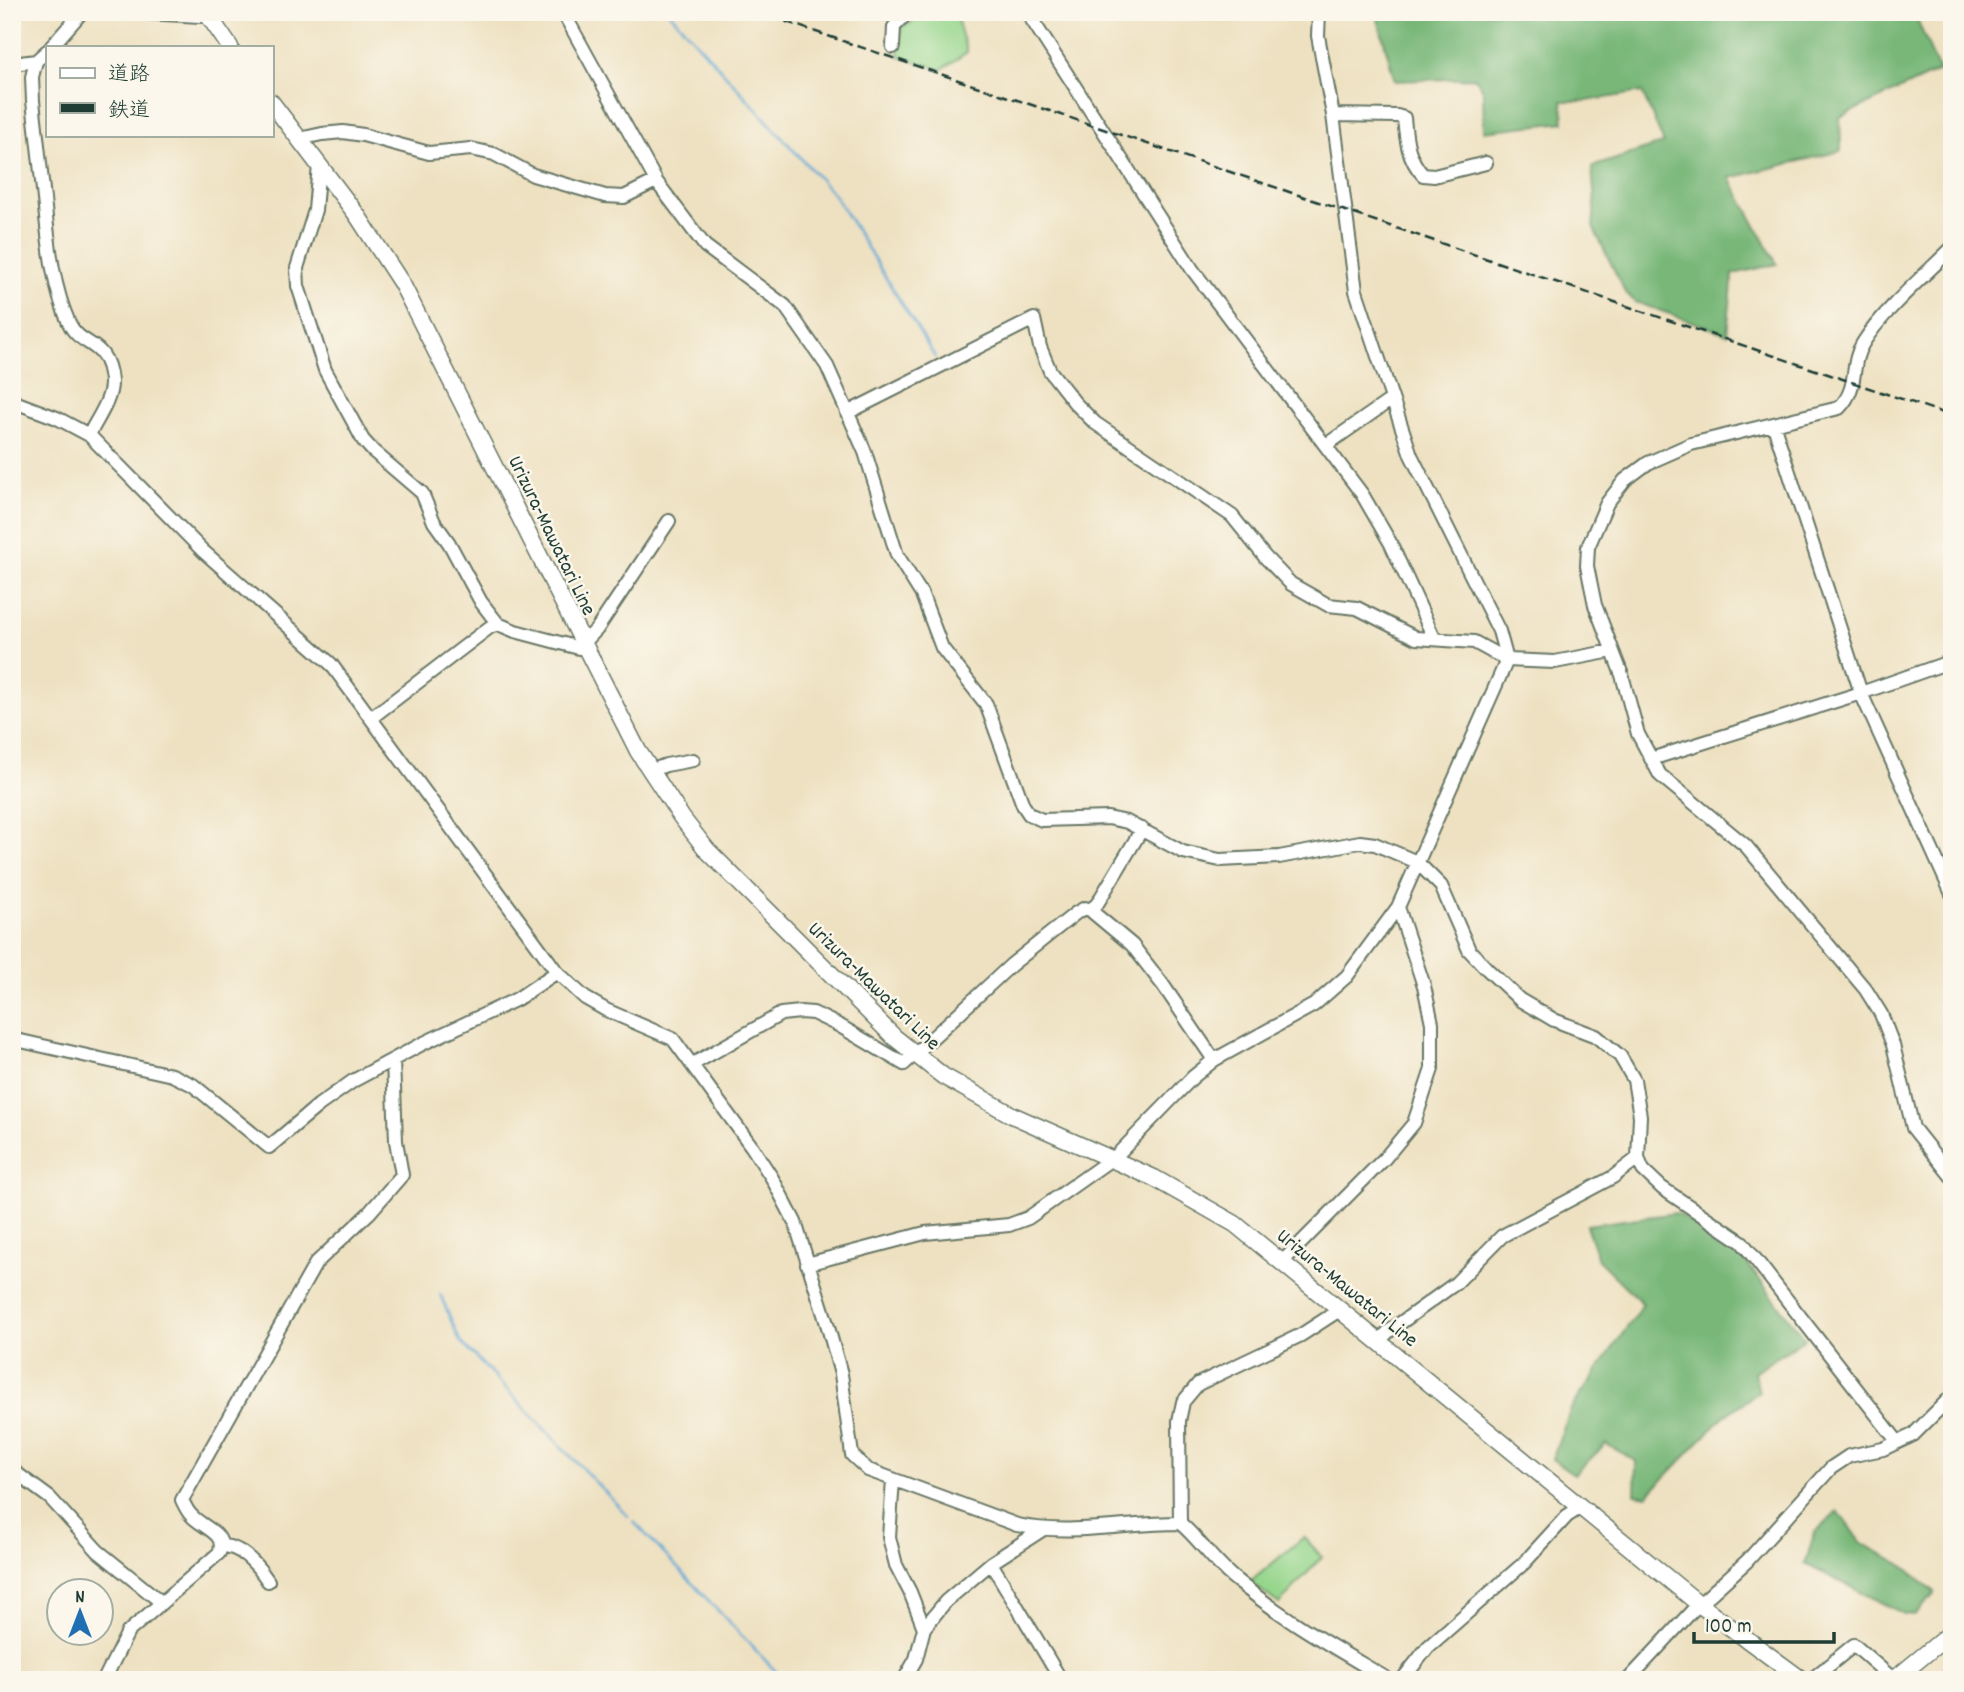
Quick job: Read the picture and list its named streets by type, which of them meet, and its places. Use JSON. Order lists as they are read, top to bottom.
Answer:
{
  "streets": {
    "main road": ["Urizura-Mawatari Line"]
  },
  "legend": ["道路", "鉄道"],
  "scale_bar": "100 m",
  "north": "top"
}
